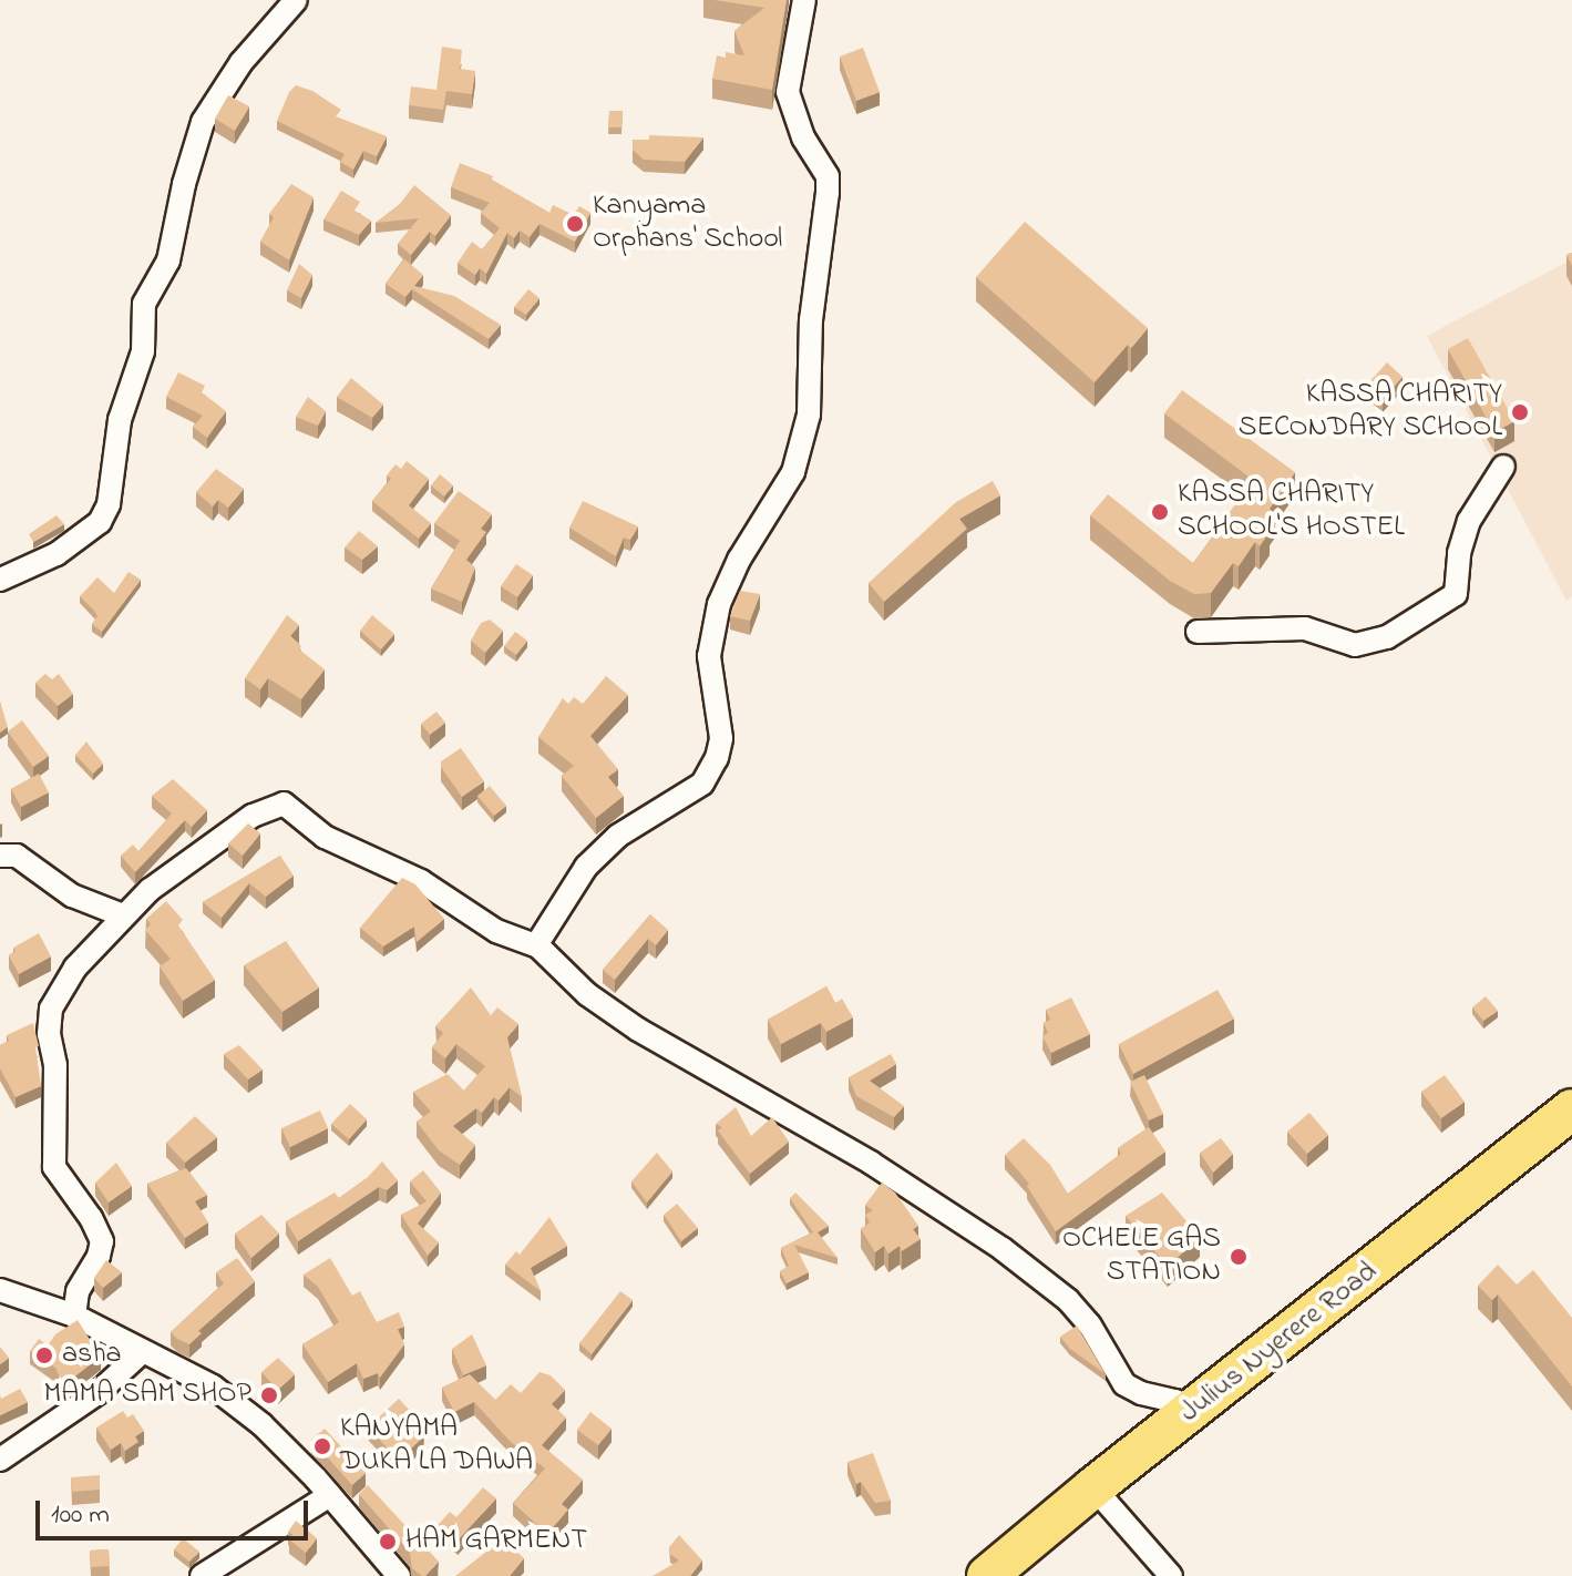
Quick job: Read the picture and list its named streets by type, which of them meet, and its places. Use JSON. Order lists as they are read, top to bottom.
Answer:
{
  "streets": {
    "highway": ["Julius Nyerere Road"]
  },
  "places": [
    "Kanyama Orphans' School",
    "KASSA CHARITY SECONDARY SCHOOL",
    "KASSA CHARITY SCHOOL'S HOSTEL",
    "OCHELE GAS STATION",
    "asha",
    "MAMA SAM SHOP",
    "KANYAMA DUKA LA DAWA",
    "HAM GARMENT"
  ],
  "scale_bar": "100 m"
}
